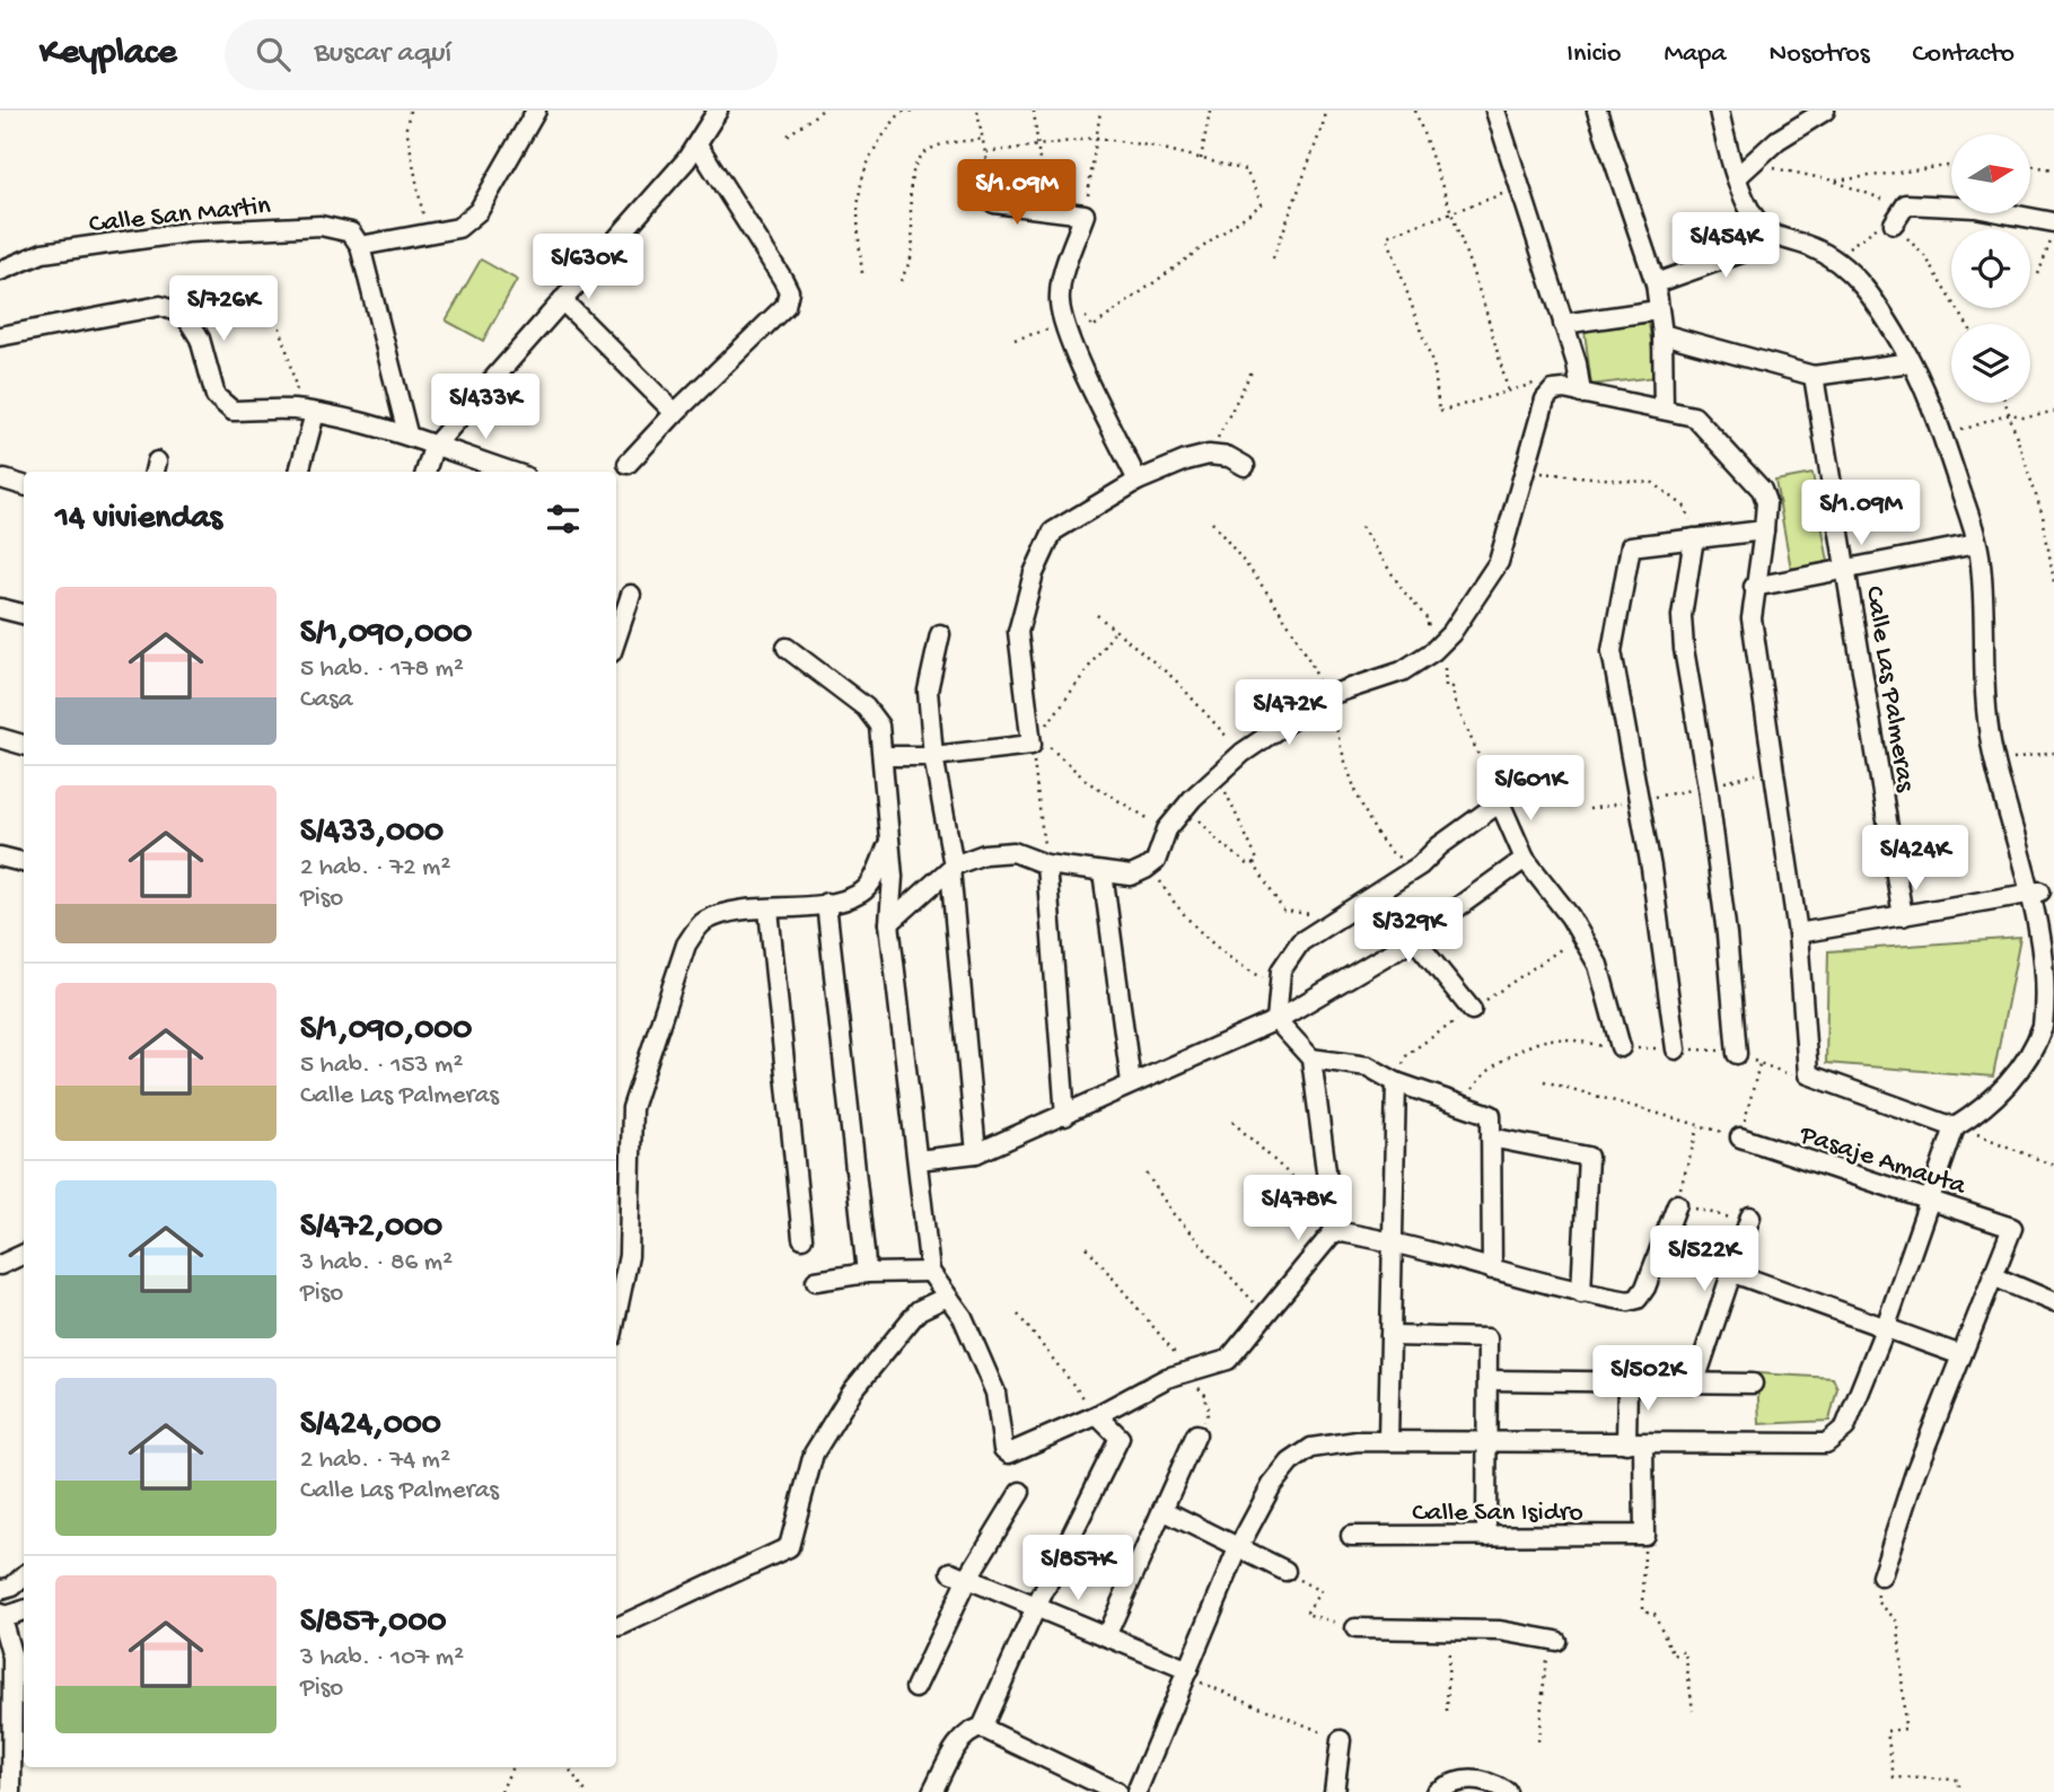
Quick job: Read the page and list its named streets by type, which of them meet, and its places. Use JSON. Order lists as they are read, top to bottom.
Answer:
{
  "streets": {
    "street": [
      "Calle San Martin",
      "Calle Las Palmeras",
      "Pasaje Amauta",
      "Calle San Isidro"
    ]
  },
  "north": "right",
  "page": {
    "header": "Keyplace",
    "search": "Buscar aquí",
    "nav": [
      "Inicio",
      "Mapa",
      "Nosotros",
      "Contacto"
    ],
    "price": [
      "S/1.09M",
      "S/454K",
      "S/630K",
      "S/726K",
      "S/433K",
      "S/1.09M",
      "S/472K",
      "S/601K",
      "S/424K",
      "S/329K",
      "S/478K",
      "S/522K",
      "S/502K",
      "S/857K"
    ],
    "heading": "14 viviendas",
    "list": [
      {
        "name": "S/1,090,000",
        "note": "5 hab. · 178 m² · Casa"
      },
      {
        "name": "S/433,000",
        "note": "2 hab. · 72 m² · Piso"
      },
      {
        "name": "S/1,090,000",
        "note": "5 hab. · 153 m² · Calle Las Palmeras"
      },
      {
        "name": "S/472,000",
        "note": "3 hab. · 86 m² · Piso"
      },
      {
        "name": "S/424,000",
        "note": "2 hab. · 74 m² · Calle Las Palmeras"
      },
      {
        "name": "S/857,000",
        "note": "3 hab. · 107 m² · Piso"
      }
    ]
  }
}
